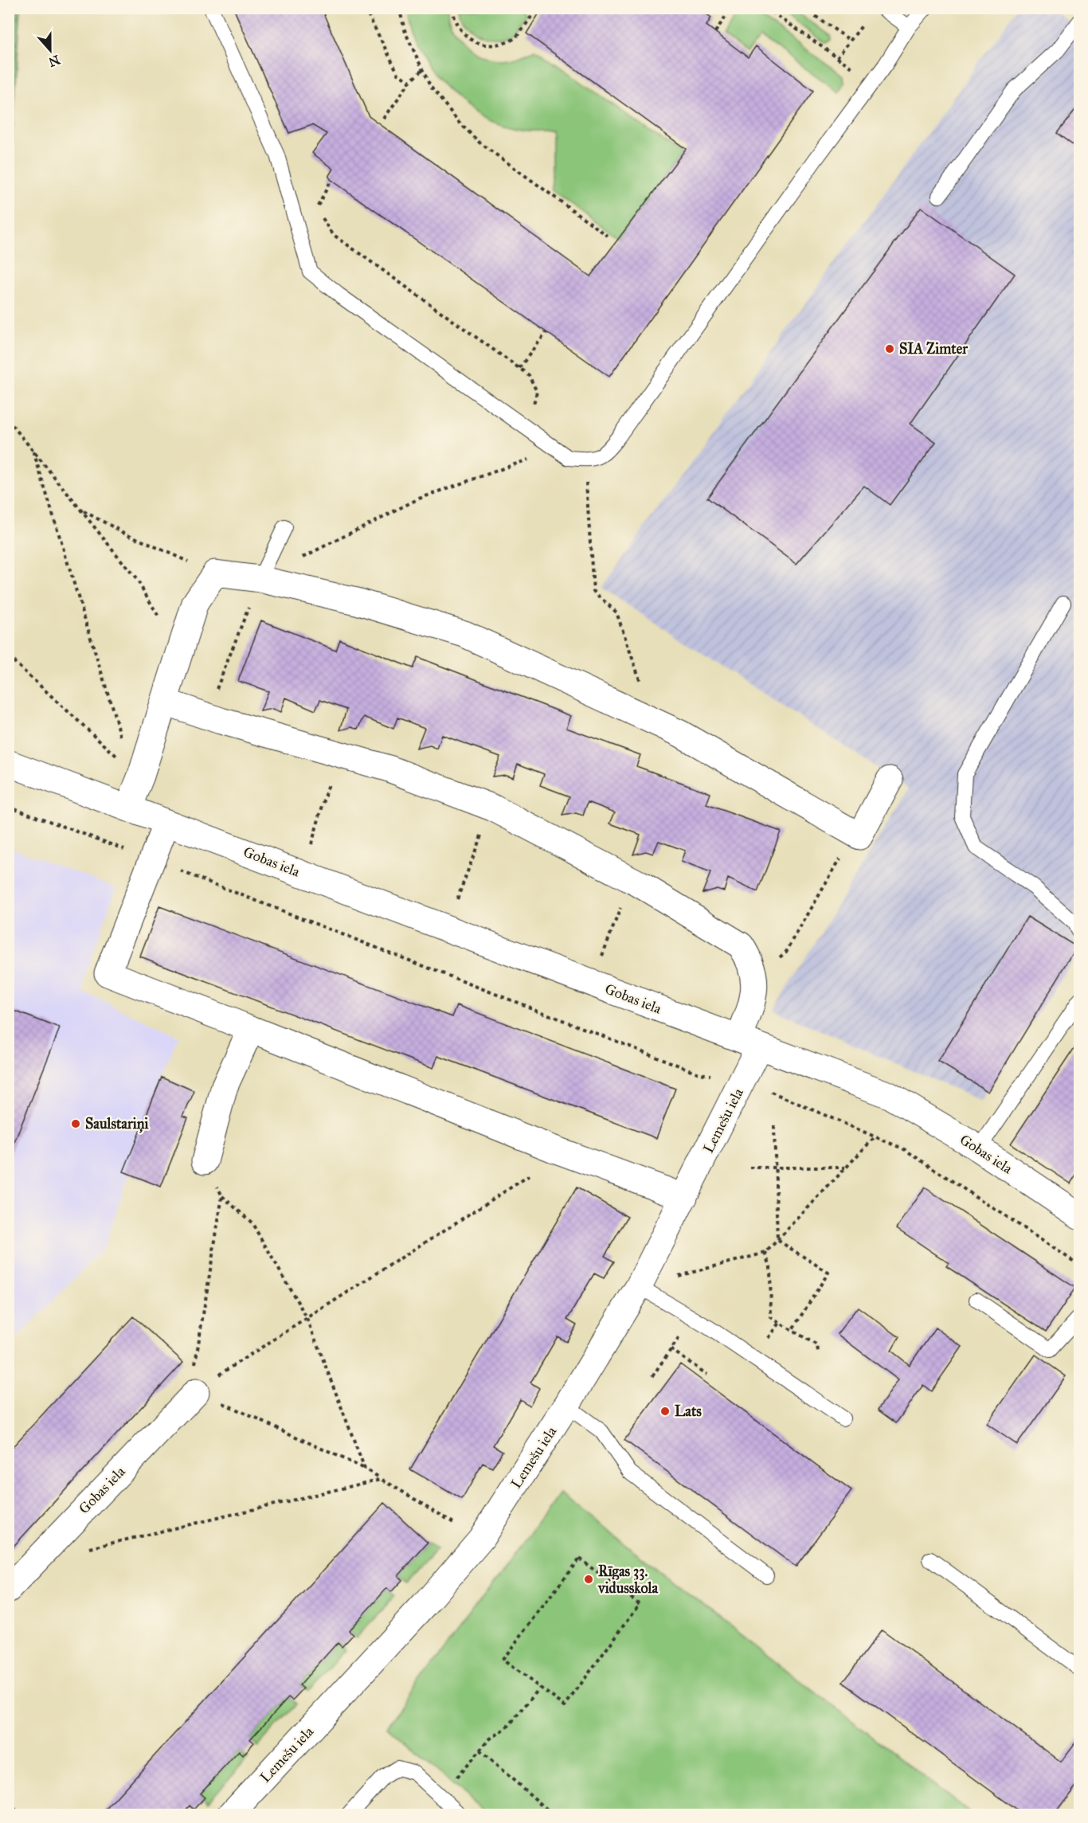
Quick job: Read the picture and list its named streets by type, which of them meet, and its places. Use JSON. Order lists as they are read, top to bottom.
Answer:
{
  "streets": {
    "street": ["Gobas iela", "Lemešu iela"]
  },
  "crossings": [
    ["Gobas iela", "Lemešu iela"]
  ],
  "places": [
    "SIA Zimter",
    "Saulstariņi",
    "Lats",
    "Rīgas 33. vidusskola"
  ],
  "north": "bottom"
}
